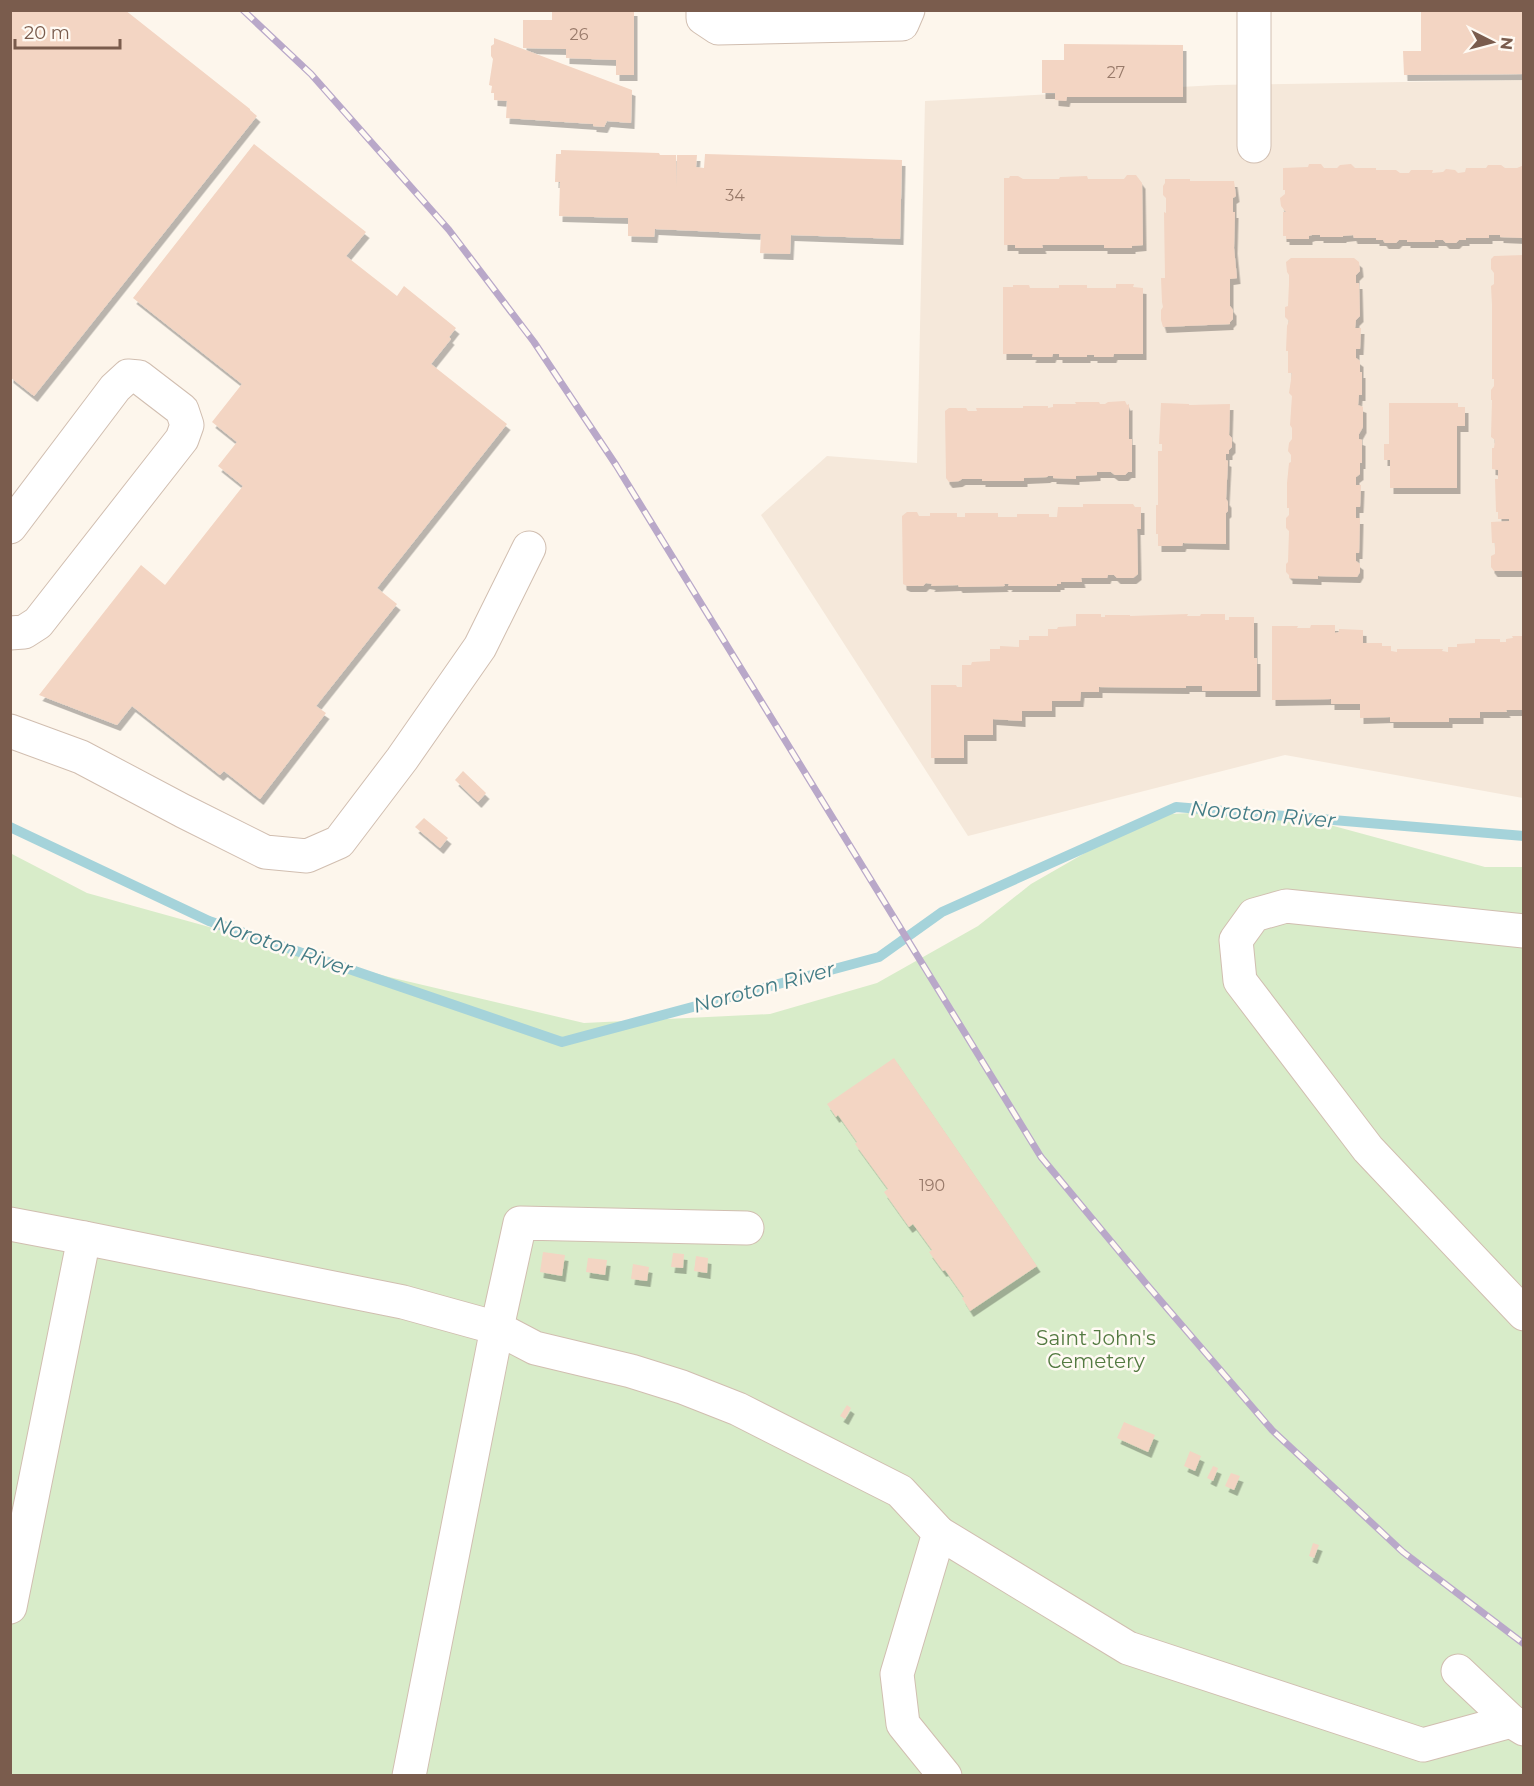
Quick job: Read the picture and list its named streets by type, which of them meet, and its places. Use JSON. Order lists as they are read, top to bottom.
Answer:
{
  "water": ["Noroton River"],
  "parks": ["Saint John's Cemetery"],
  "house_numbers": [
    "26",
    "27",
    "34",
    "190"
  ],
  "scale_bar": "20 m",
  "north": "right"
}
